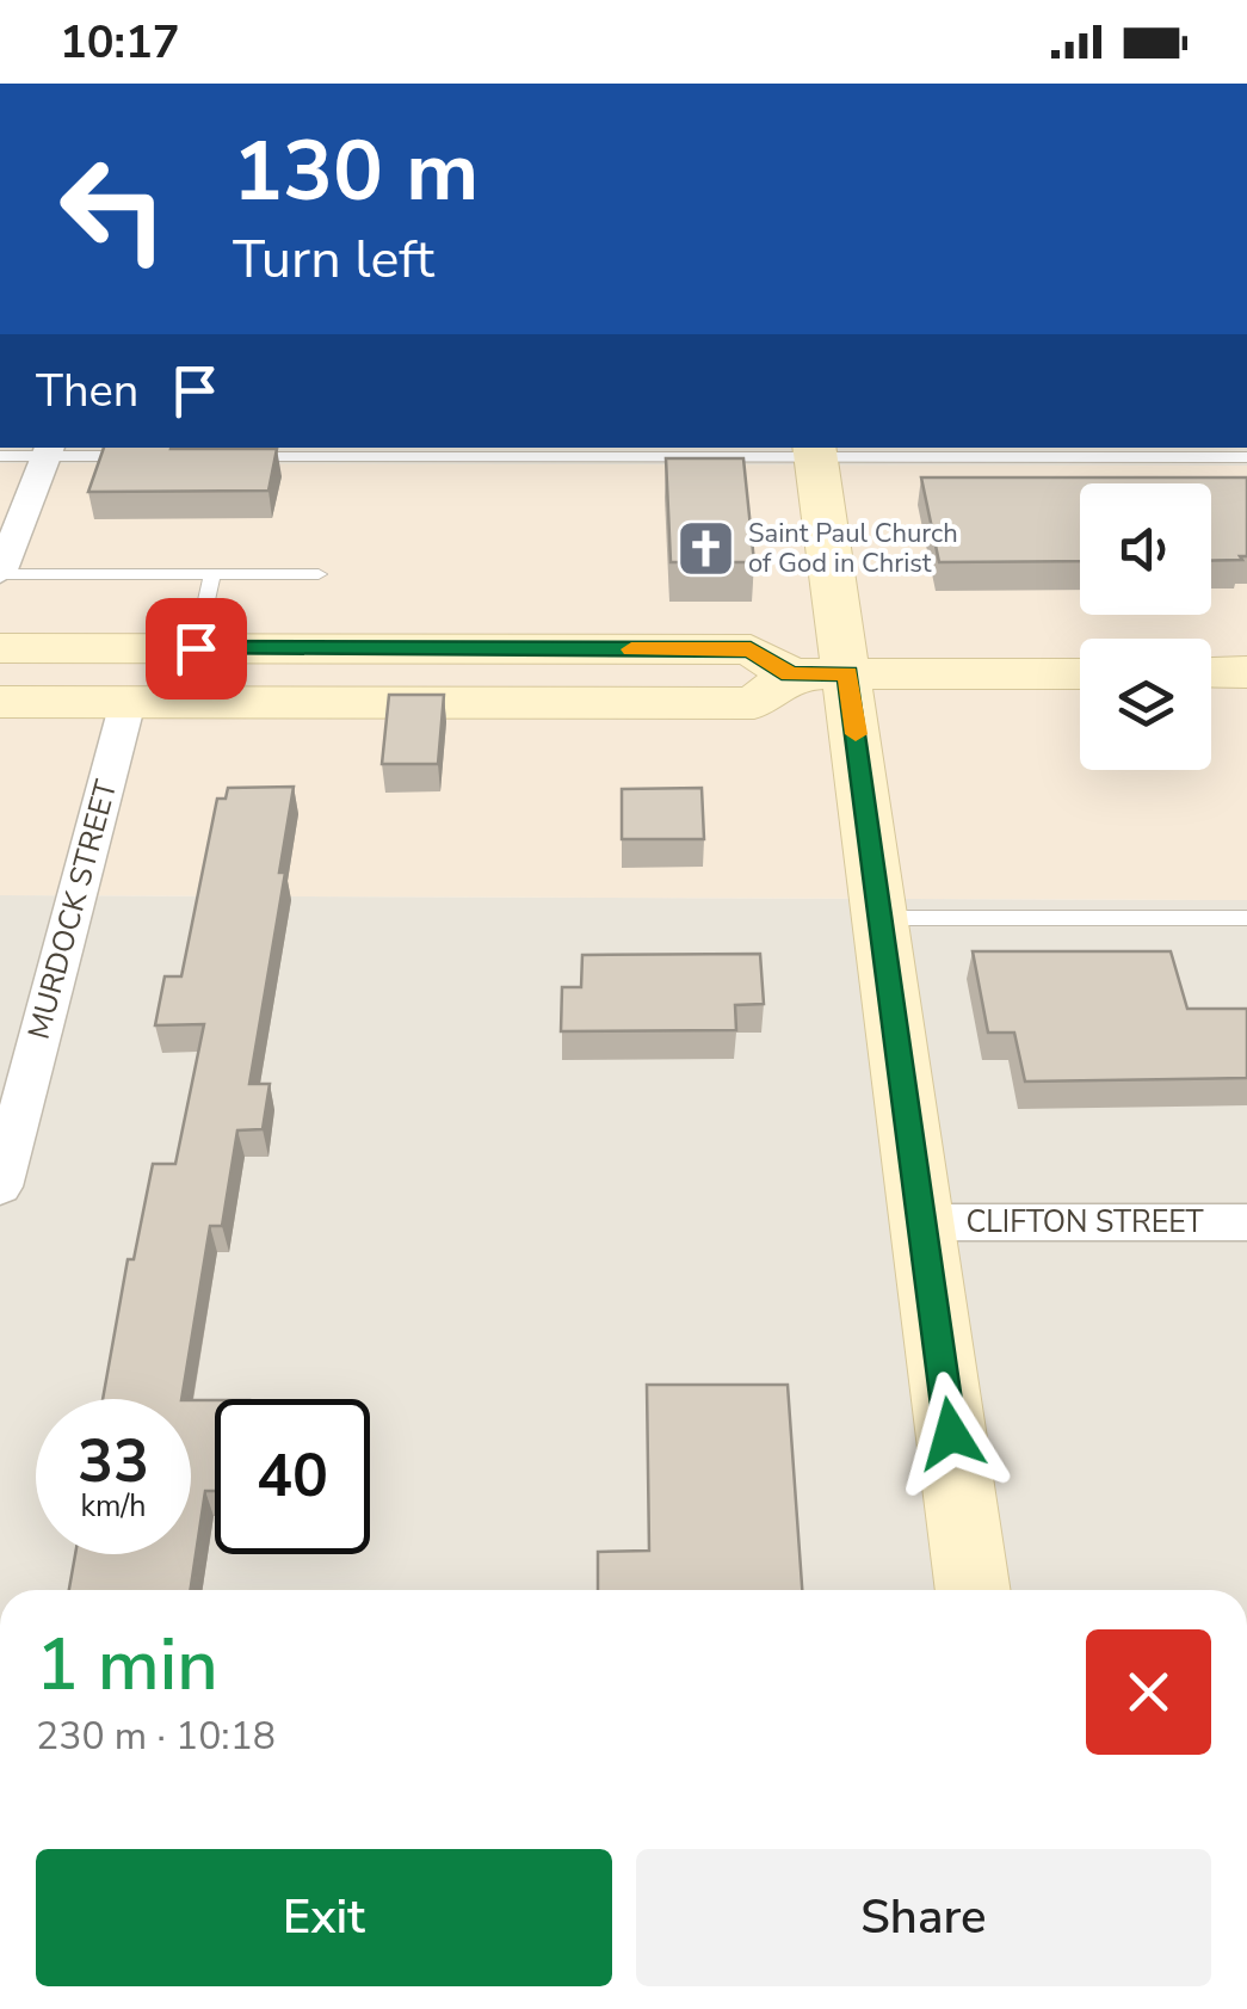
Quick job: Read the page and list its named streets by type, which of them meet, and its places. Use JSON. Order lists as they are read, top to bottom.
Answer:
{
  "streets": {
    "street": ["MURDOCK STREET", "CLIFTON STREET"]
  },
  "places": {
    "church": ["Saint Paul Church of God in Christ"]
  },
  "page": {
    "status": "10:17",
    "turn": ["130 m", "Turn left"],
    "then": "Then",
    "speed": "33 km/h",
    "limit": "40",
    "heading": ["1 min", "230 m · 10:18"],
    "buttons": ["Exit", "Share"]
  }
}
